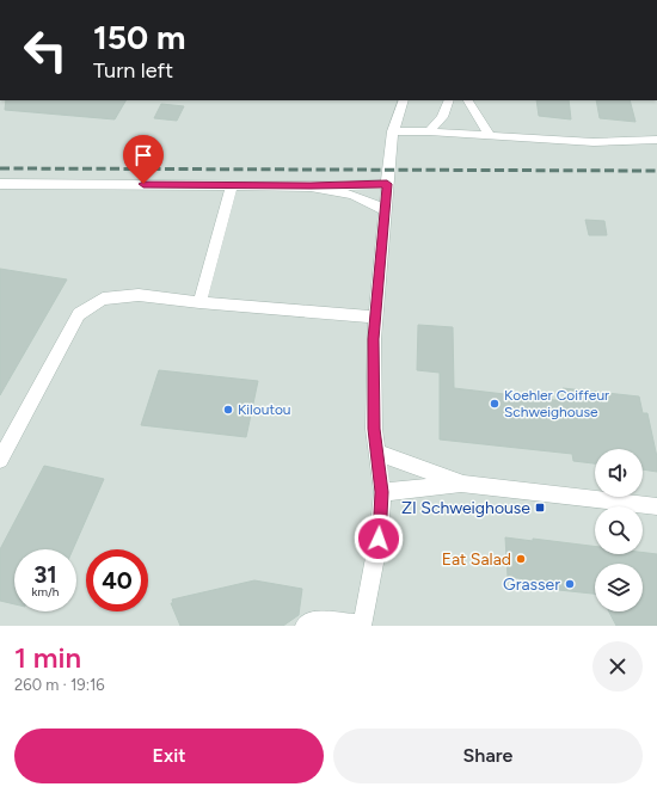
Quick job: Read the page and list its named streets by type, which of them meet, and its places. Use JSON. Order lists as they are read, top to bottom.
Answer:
{
  "places": {
    "other": [
      "Koehler Coiffeur Schweighouse",
      "Kiloutou",
      "Eat Salad",
      "Grasser"
    ],
    "transit": ["ZI Schweighouse"]
  },
  "page": {
    "turn": ["150 m", "Turn left"],
    "speed": "31 km/h",
    "limit": "40",
    "heading": ["1 min", "260 m · 19:16"],
    "buttons": ["Exit", "Share"]
  }
}
